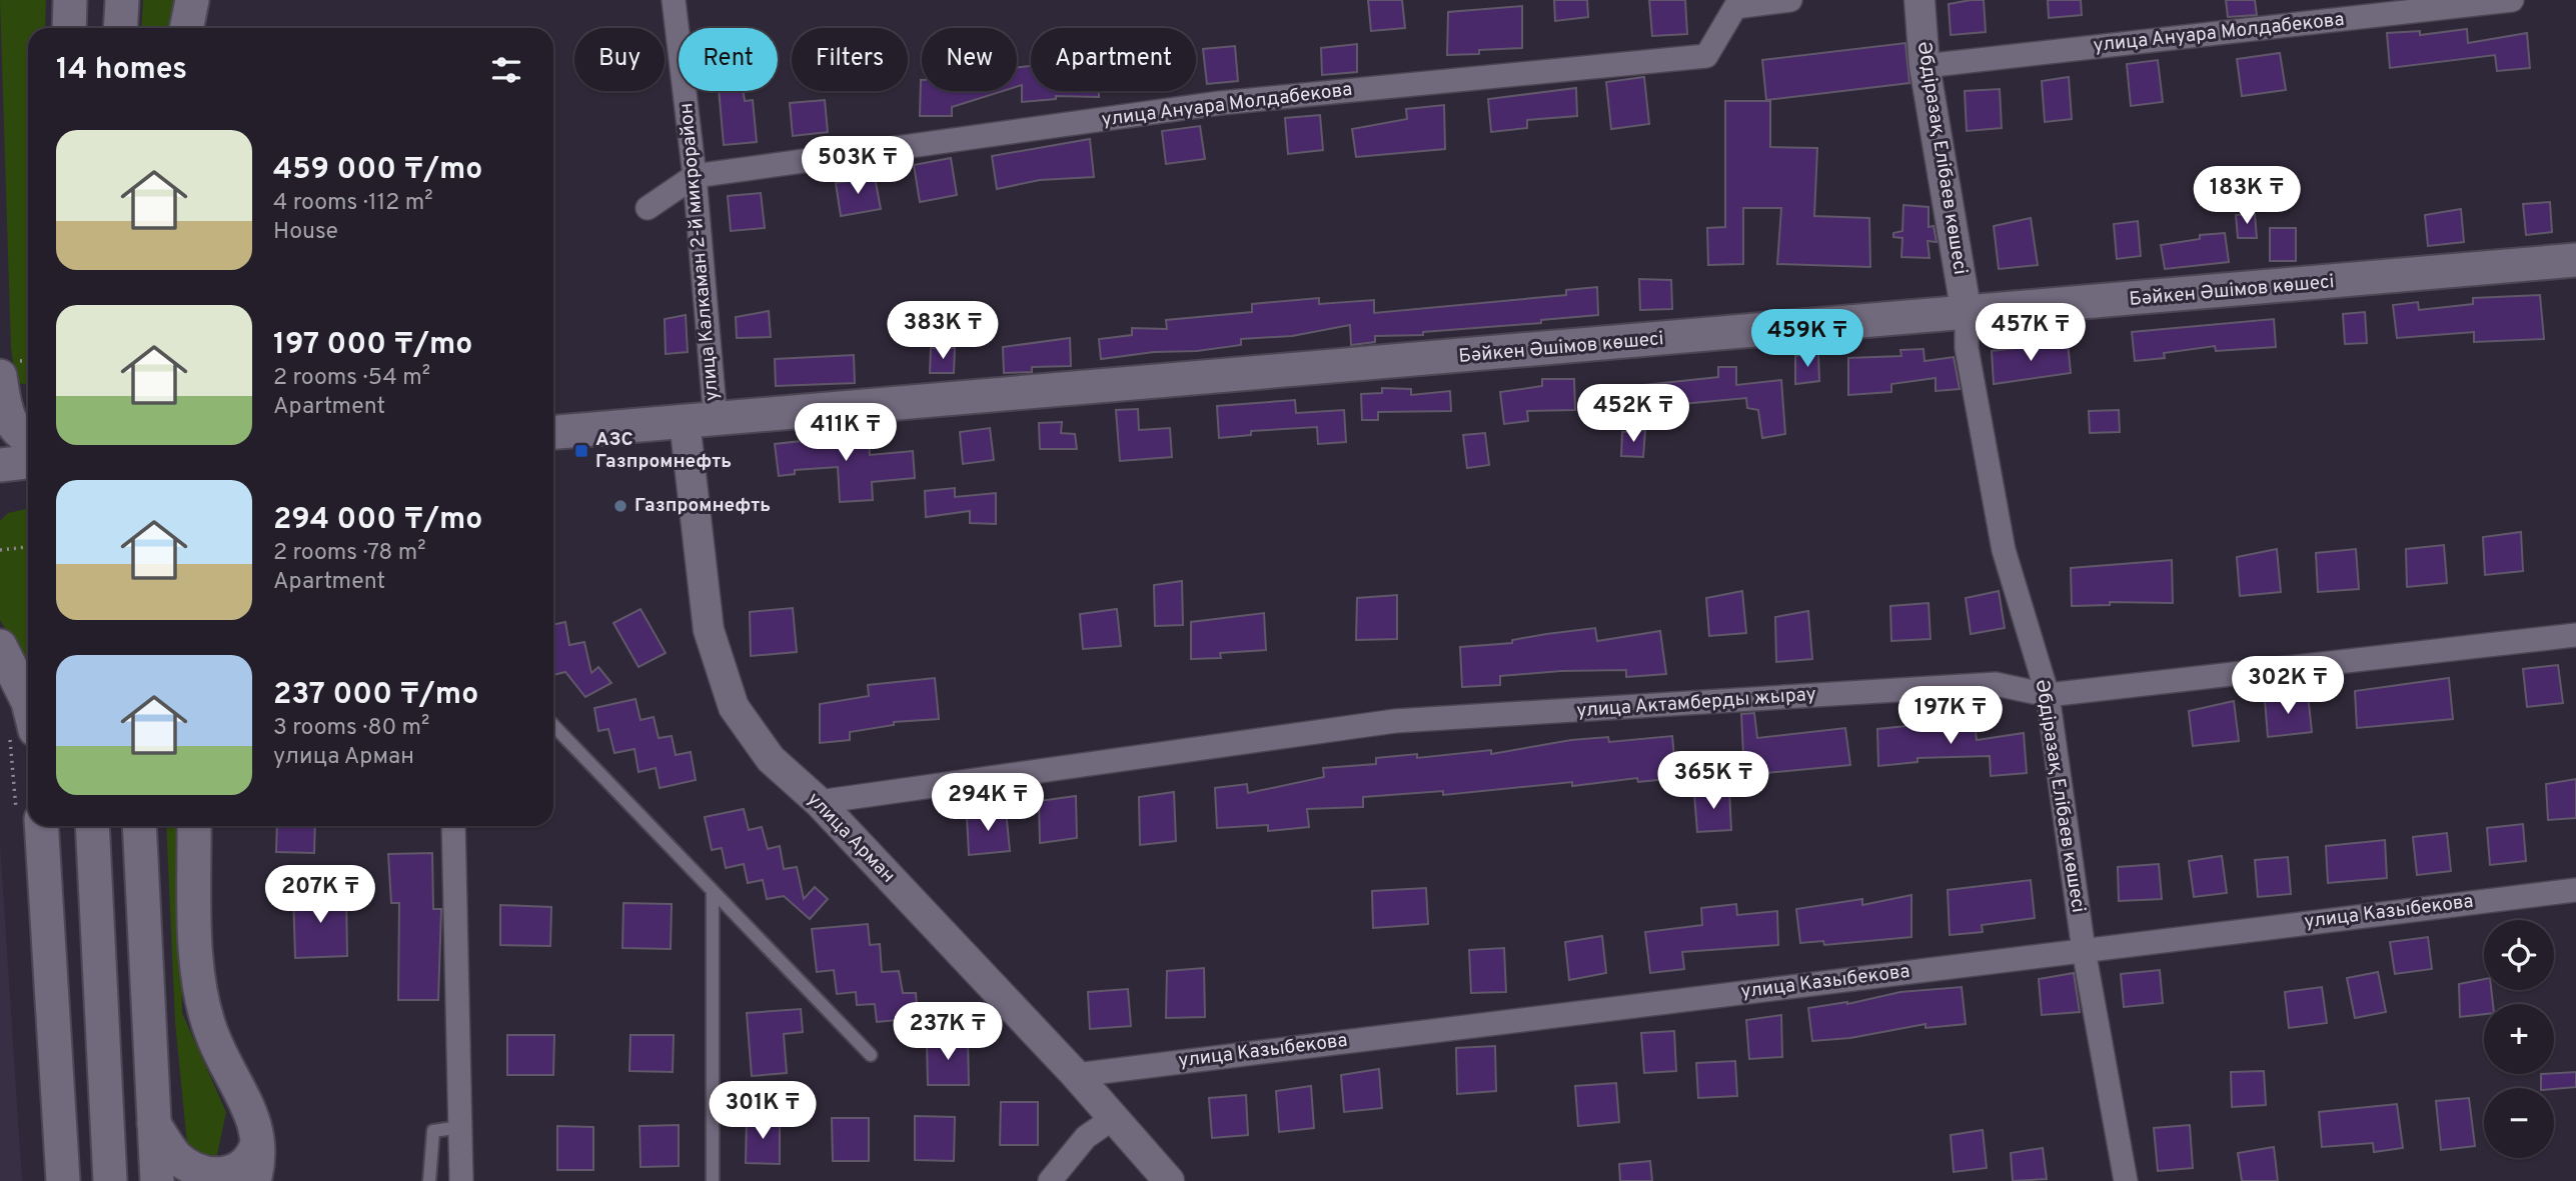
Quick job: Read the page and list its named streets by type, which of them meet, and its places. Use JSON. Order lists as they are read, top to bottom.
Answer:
{
  "streets": {
    "main road": ["Бәйкен Әшімов көшесі"],
    "street": [
      "улица Ануара Молдабекова",
      "Әбдіразақ Елібаев көшесі",
      "улица Калкаман 2-й микрорайон",
      "улица Актамберды жырау",
      "улица Арман",
      "улица Казыбекова"
    ]
  },
  "crossings": [
    ["улица Ануара Молдабекова", "Әбдіразақ Елібаев көшесі"],
    ["улица Ануара Молдабекова", "улица Калкаман 2-й микрорайон"],
    ["Әбдіразақ Елібаев көшесі", "Бәйкен Әшімов көшесі"],
    ["Әбдіразақ Елібаев көшесі", "улица Актамберды жырау"],
    ["Әбдіразақ Елібаев көшесі", "улица Казыбекова"],
    ["улица Калкаман 2-й микрорайон", "Бәйкен Әшімов көшесі"],
    ["улица Калкаман 2-й микрорайон", "улица Арман"],
    ["Бәйкен Әшімов көшесі", "улица Арман"],
    ["улица Актамберды жырау", "улица Арман"],
    ["улица Арман", "улица Казыбекова"]
  ],
  "places": {
    "transit": ["АЗС Газпромнефть"],
    "other": ["Газпромнефть"]
  },
  "page": {
    "chip": [
      "Buy",
      "Rent",
      "Filters",
      "New",
      "Apartment"
    ],
    "heading": "14 homes",
    "list": [
      {
        "name": "459 000 ₸/mo",
        "note": "4 rooms · 112 m² · House"
      },
      {
        "name": "197 000 ₸/mo",
        "note": "2 rooms · 54 m² · Apartment"
      },
      {
        "name": "294 000 ₸/mo",
        "note": "2 rooms · 78 m² · Apartment"
      },
      {
        "name": "237 000 ₸/mo",
        "note": "3 rooms · 80 m² · улица Арман"
      }
    ],
    "price": [
      "503K ₸",
      "183K ₸",
      "383K ₸",
      "457K ₸",
      "459K ₸",
      "452K ₸",
      "411K ₸",
      "302K ₸",
      "197K ₸",
      "365K ₸",
      "294K ₸",
      "207K ₸",
      "237K ₸",
      "301K ₸"
    ],
    "map_buttons": ["+", "−"]
  }
}
